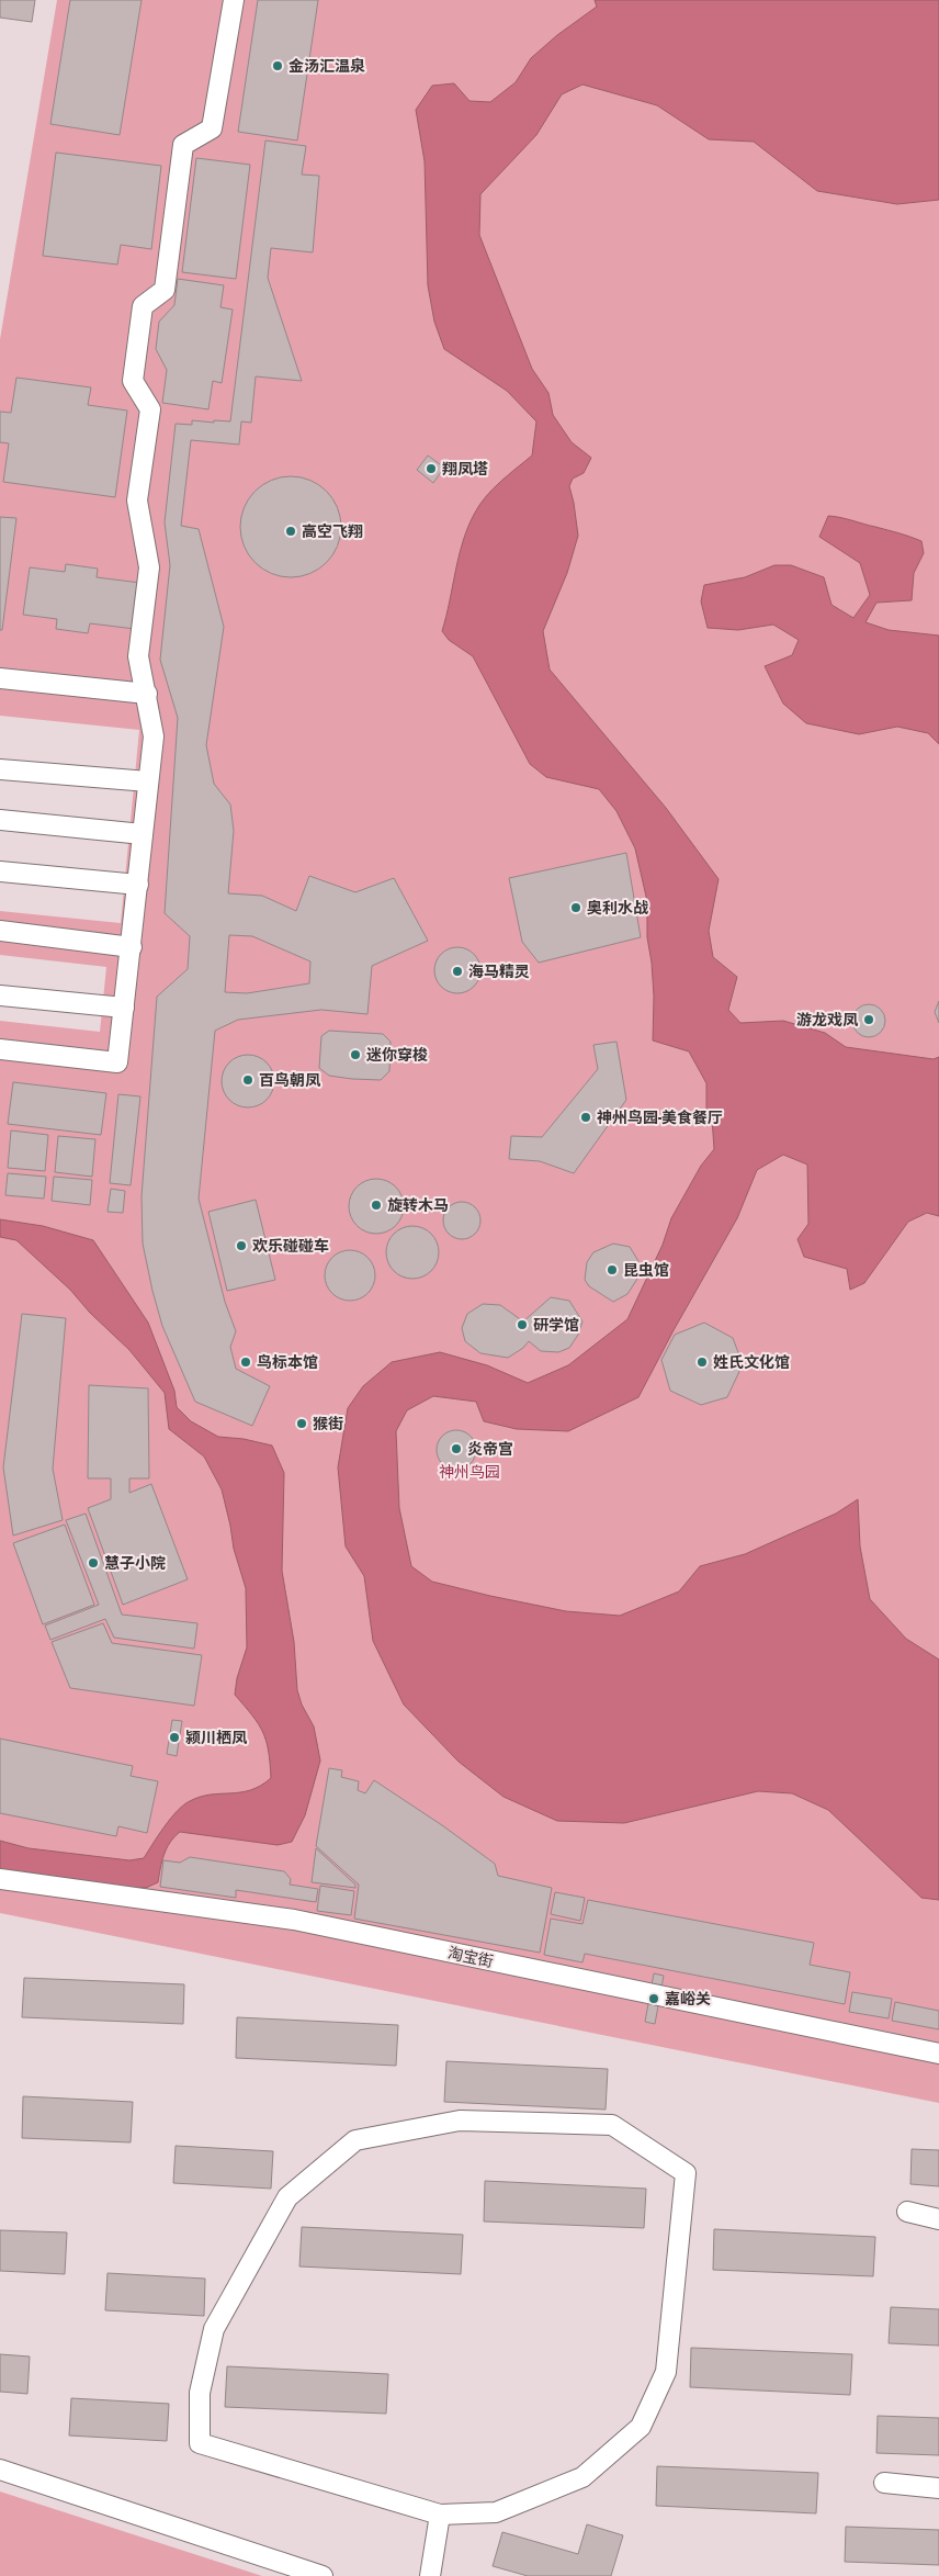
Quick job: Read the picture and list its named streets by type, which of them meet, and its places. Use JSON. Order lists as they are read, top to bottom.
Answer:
{
  "streets": {
    "street": ["淘宝街"]
  },
  "parks": ["神州鸟园"],
  "places": [
    "金汤汇温泉",
    "翔凤塔",
    "高空飞翔",
    "奥利水战",
    "海马精灵",
    "游龙戏凤",
    "迷你穿梭",
    "百鸟朝凤",
    "神州鸟园-美食餐厅",
    "旋转木马",
    "欢乐碰碰车",
    "昆虫馆",
    "研学馆",
    "鸟标本馆",
    "姓氏文化馆",
    "猴街",
    "炎帝宫",
    "慧子小院",
    "颍川栖凤",
    "嘉峪关"
  ]
}
